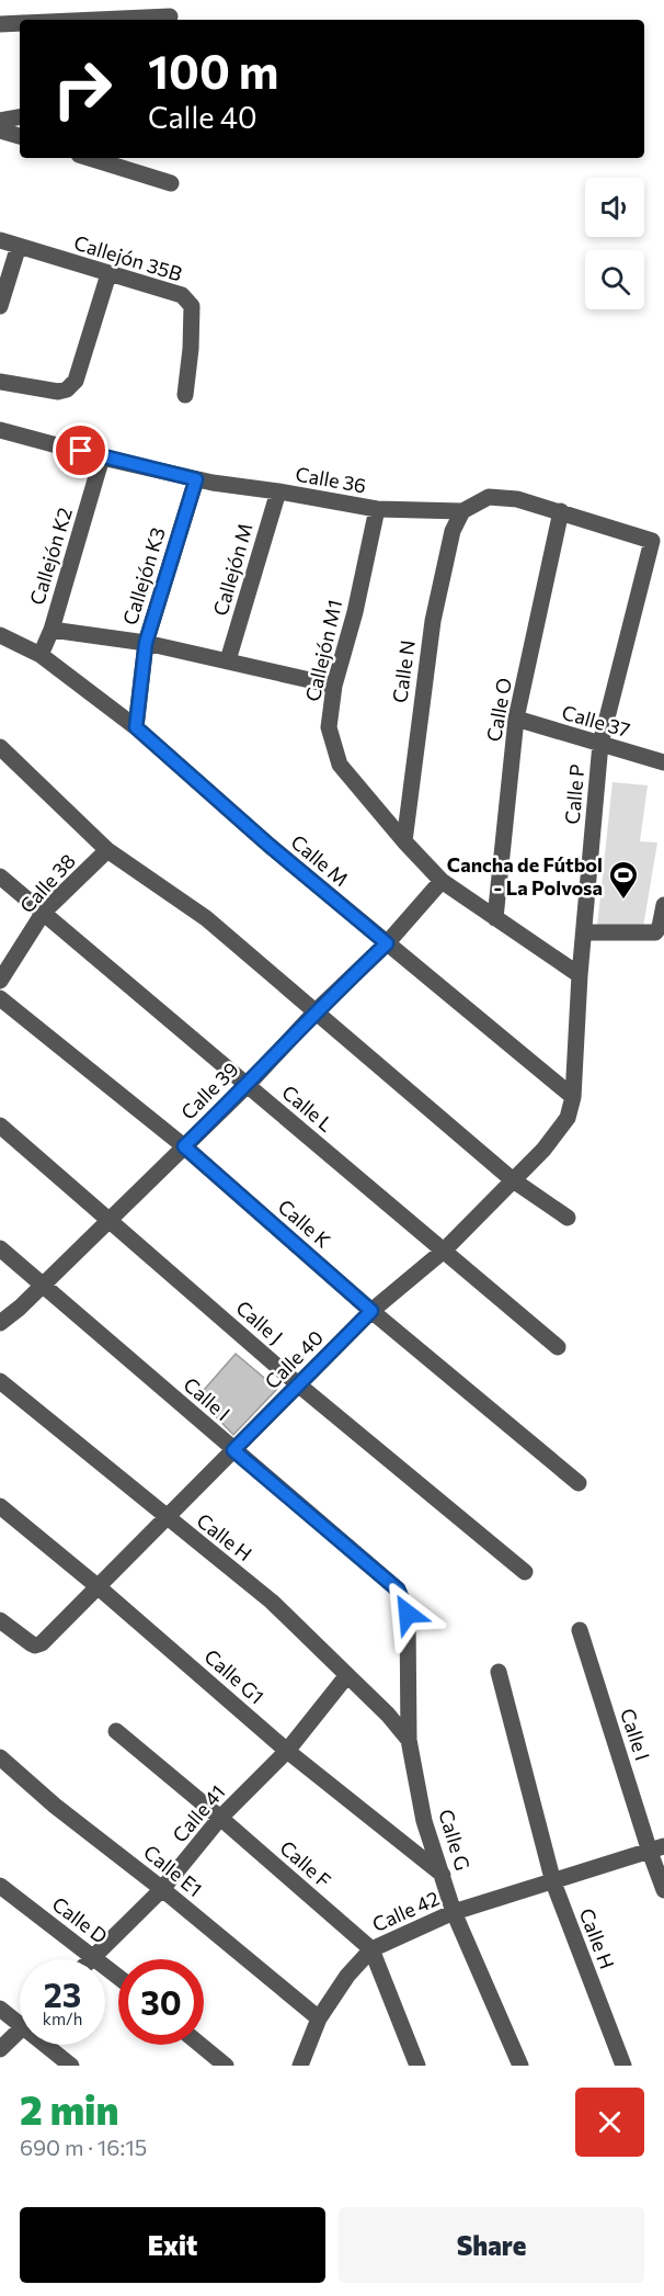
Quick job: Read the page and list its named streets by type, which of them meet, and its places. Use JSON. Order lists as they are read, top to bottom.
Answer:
{
  "streets": {
    "street": [
      "Callejón 35B",
      "Calle 36",
      "Callejón K2",
      "Callejón M",
      "Callejón K3",
      "Callejón M1",
      "Calle N",
      "Calle O",
      "Calle 37",
      "Calle P",
      "Calle M",
      "Calle 38",
      "Calle 39",
      "Calle L",
      "Calle K",
      "Calle J",
      "Calle 40",
      "Calle I",
      "Calle H",
      "Calle G1",
      "Calle 41",
      "Calle G",
      "Calle F",
      "Calle E1",
      "Calle 42",
      "Calle D"
    ]
  },
  "crossings": [
    ["Calle 36", "Callejón K2"],
    ["Calle 36", "Callejón M"],
    ["Calle 36", "Callejón K3"],
    ["Calle 36", "Callejón M1"],
    ["Calle 36", "Calle N"],
    ["Calle 36", "Calle O"],
    ["Calle 36", "Calle P"],
    ["Callejón K3", "Calle M"],
    ["Callejón M1", "Calle N"],
    ["Callejón M1", "Calle O"],
    ["Callejón M1", "Calle P"],
    ["Callejón M1", "Calle 39"],
    ["Calle O", "Calle 37"],
    ["Calle 37", "Calle P"],
    ["Calle P", "Calle M"],
    ["Calle P", "Calle 40"],
    ["Calle M", "Calle 39"],
    ["Calle M", "Calle 40"],
    ["Calle 38", "Calle L"],
    ["Calle 39", "Calle L"],
    ["Calle 39", "Calle K"],
    ["Calle 39", "Calle J"],
    ["Calle 39", "Calle I"],
    ["Calle L", "Calle 40"],
    ["Calle K", "Calle 40"],
    ["Calle J", "Calle 40"],
    ["Calle 40", "Calle I"],
    ["Calle 40", "Calle H"],
    ["Calle 40", "Calle G1"],
    ["Calle I", "Calle G"],
    ["Calle I", "Calle 42"],
    ["Calle H", "Calle 41"],
    ["Calle H", "Calle G"],
    ["Calle H", "Calle 42"],
    ["Calle G1", "Calle 41"],
    ["Calle G1", "Calle G"],
    ["Calle 41", "Calle F"],
    ["Calle 41", "Calle E1"],
    ["Calle 41", "Calle D"],
    ["Calle G", "Calle 42"],
    ["Calle F", "Calle 42"],
    ["Calle E1", "Calle 42"]
  ],
  "places": {
    "sports": ["Cancha de Fútbol - La Polvosa"]
  },
  "page": {
    "turn": ["100 m", "Calle 40"],
    "speed": "23 km/h",
    "limit": "30",
    "heading": ["2 min", "690 m · 16:15"],
    "buttons": ["Exit", "Share"]
  }
}
